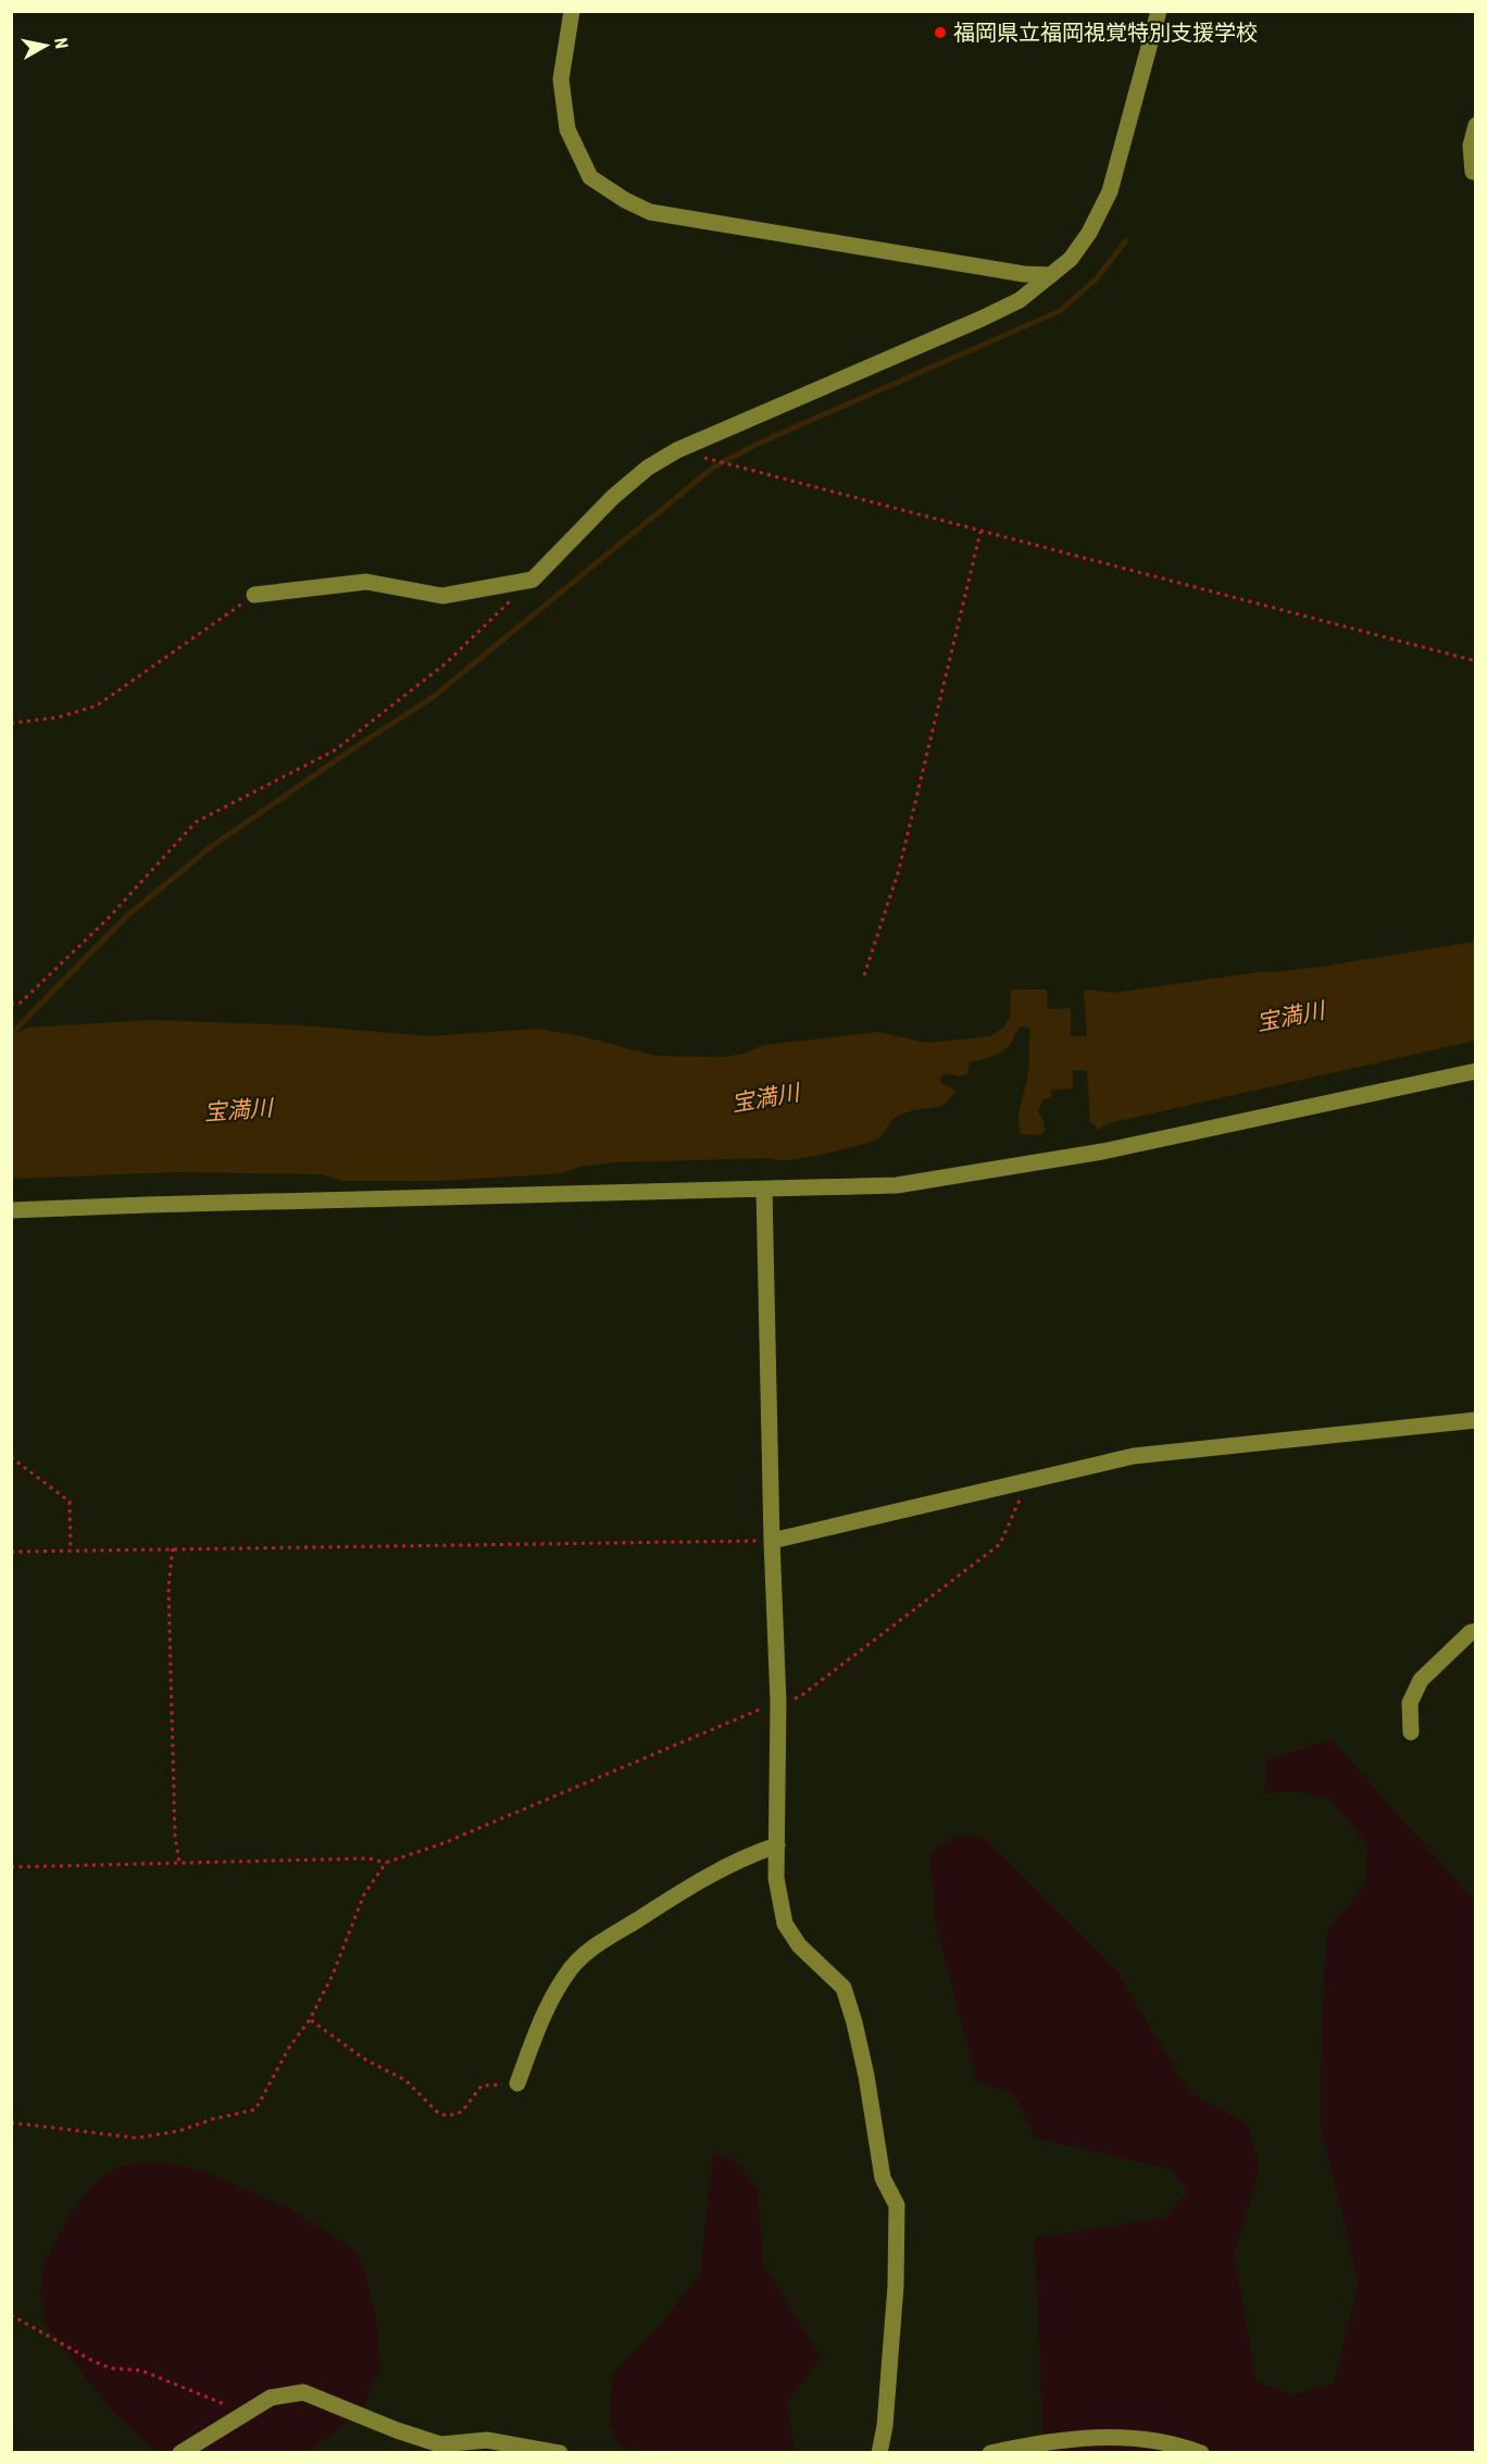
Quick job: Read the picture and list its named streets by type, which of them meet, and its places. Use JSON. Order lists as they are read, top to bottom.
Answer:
{
  "water": ["宝満川"],
  "places": ["福岡県立福岡視覚特別支援学校"],
  "north": "right"
}
